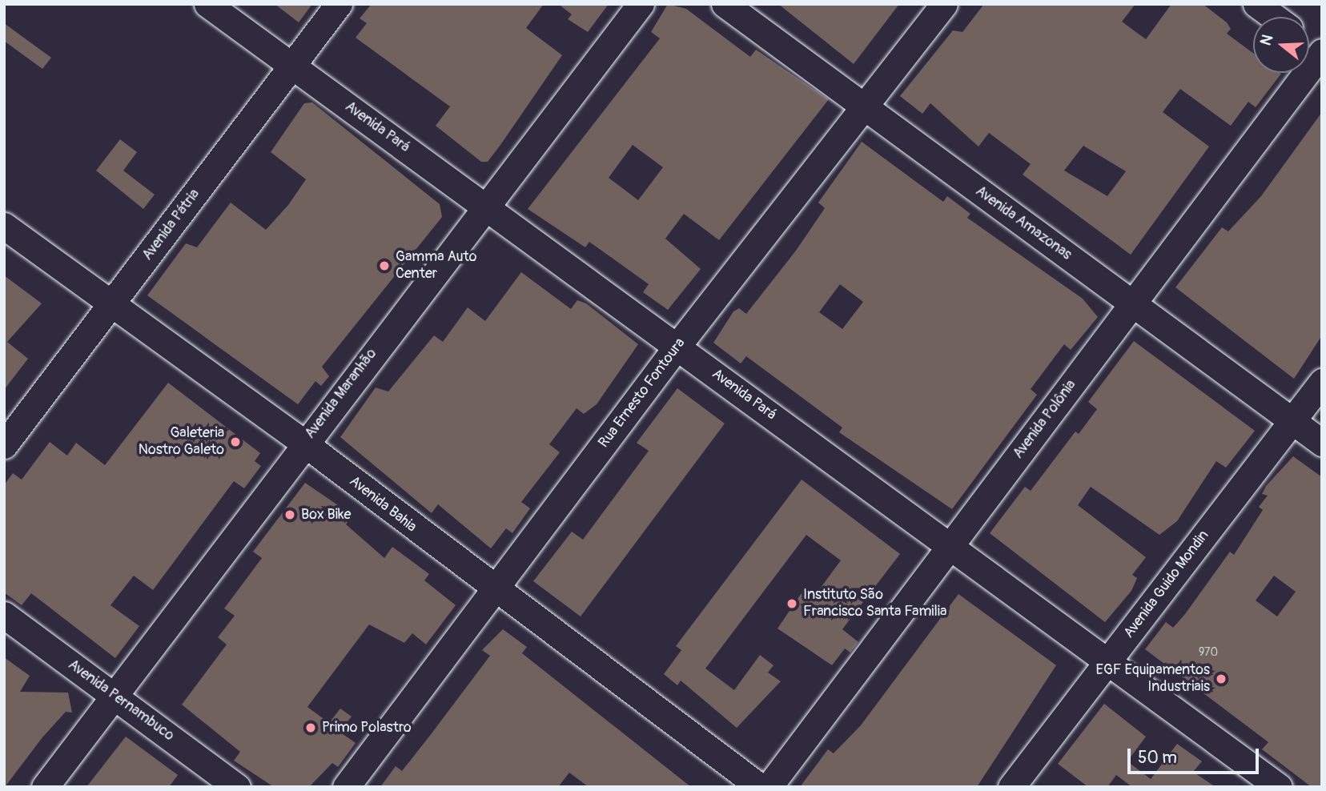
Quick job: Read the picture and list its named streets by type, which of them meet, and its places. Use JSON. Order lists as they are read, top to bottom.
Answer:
{
  "streets": {
    "street": [
      "Avenida Pará",
      "Avenida Amazonas",
      "Avenida Pátria",
      "Rua Ernesto Fontoura",
      "Avenida Maranhão",
      "Avenida Polônia",
      "Avenida Bahia",
      "Avenida Guido Mondin",
      "Avenida Pernambuco"
    ]
  },
  "crossings": [
    ["Avenida Pará", "Avenida Pátria"],
    ["Avenida Pará", "Rua Ernesto Fontoura"],
    ["Avenida Pará", "Avenida Maranhão"],
    ["Avenida Pará", "Avenida Polônia"],
    ["Avenida Pará", "Avenida Guido Mondin"],
    ["Avenida Amazonas", "Rua Ernesto Fontoura"],
    ["Avenida Amazonas", "Avenida Polônia"],
    ["Avenida Amazonas", "Avenida Guido Mondin"],
    ["Avenida Pátria", "Avenida Bahia"],
    ["Rua Ernesto Fontoura", "Avenida Bahia"],
    ["Avenida Maranhão", "Avenida Bahia"],
    ["Avenida Maranhão", "Avenida Pernambuco"]
  ],
  "places": [
    "Gamma Auto Center",
    "Galeteria Nostro Galeto",
    "Box Bike",
    "Instituto São Francisco Santa Familia",
    "EGF Equipamentos Industriais",
    "Primo Polastro"
  ],
  "house_numbers": ["970"],
  "scale_bar": "50 m",
  "north": "left"
}
